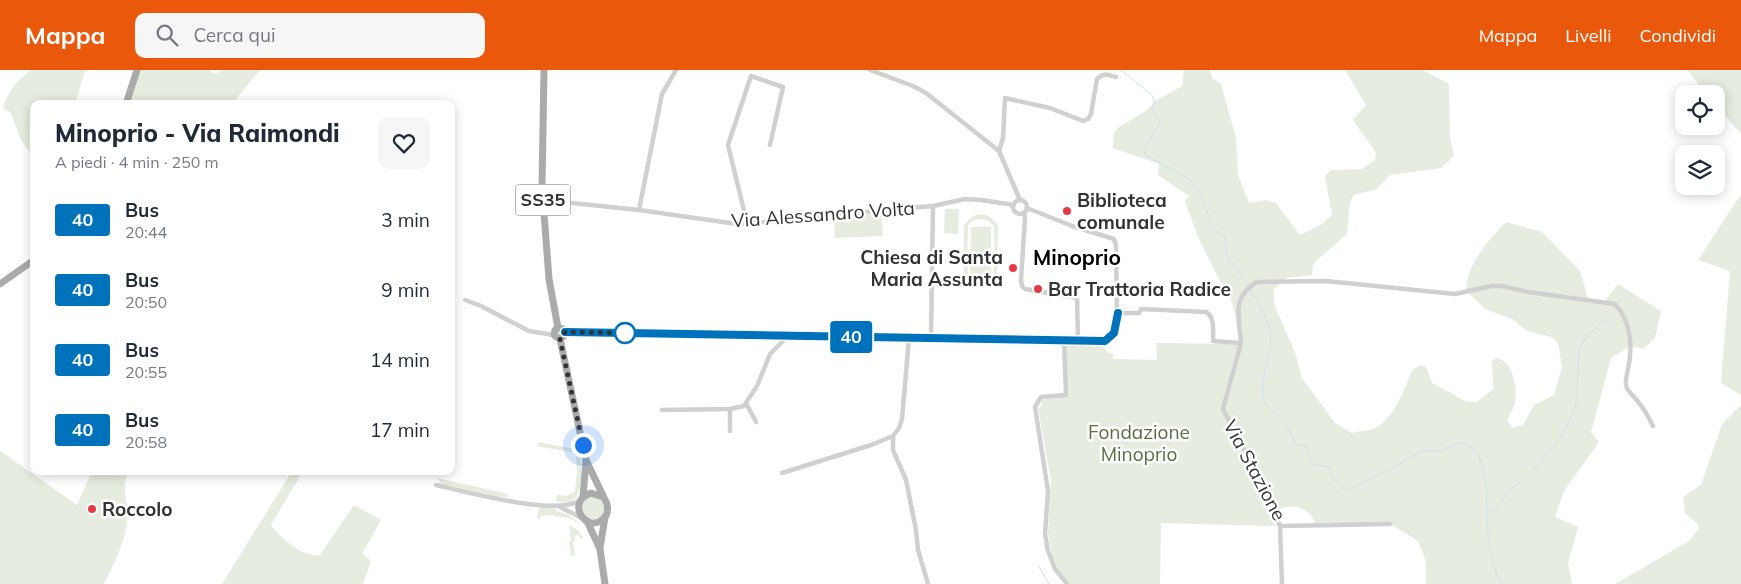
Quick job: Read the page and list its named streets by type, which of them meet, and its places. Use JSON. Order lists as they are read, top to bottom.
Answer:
{
  "streets": {
    "main road": ["SS35"],
    "street": ["Via Alessandro Volta", "Via Stazione"]
  },
  "crossings": [
    ["SS35", "Via Alessandro Volta"]
  ],
  "districts": ["Minoprio"],
  "parks": ["Fondazione Minoprio"],
  "places": [
    "Biblioteca comunale",
    "Chiesa di Santa Maria Assunta",
    "Bar Trattoria Radice",
    "Roccolo"
  ],
  "lines": ["bus line 40"],
  "page": {
    "header": "Mappa",
    "search": "Cerca qui",
    "nav": ["Mappa", "Livelli", "Condividi"],
    "on_map": "40",
    "heading": ["Minoprio - Via Raimondi", "A piedi · 4 min · 250 m"],
    "list": [
      {
        "mark": "40",
        "name": "Bus",
        "note": "20:44",
        "value": "3 min"
      },
      {
        "mark": "40",
        "name": "Bus",
        "note": "20:50",
        "value": "9 min"
      },
      {
        "mark": "40",
        "name": "Bus",
        "note": "20:55",
        "value": "14 min"
      },
      {
        "mark": "40",
        "name": "Bus",
        "note": "20:58",
        "value": "17 min"
      }
    ]
  }
}
